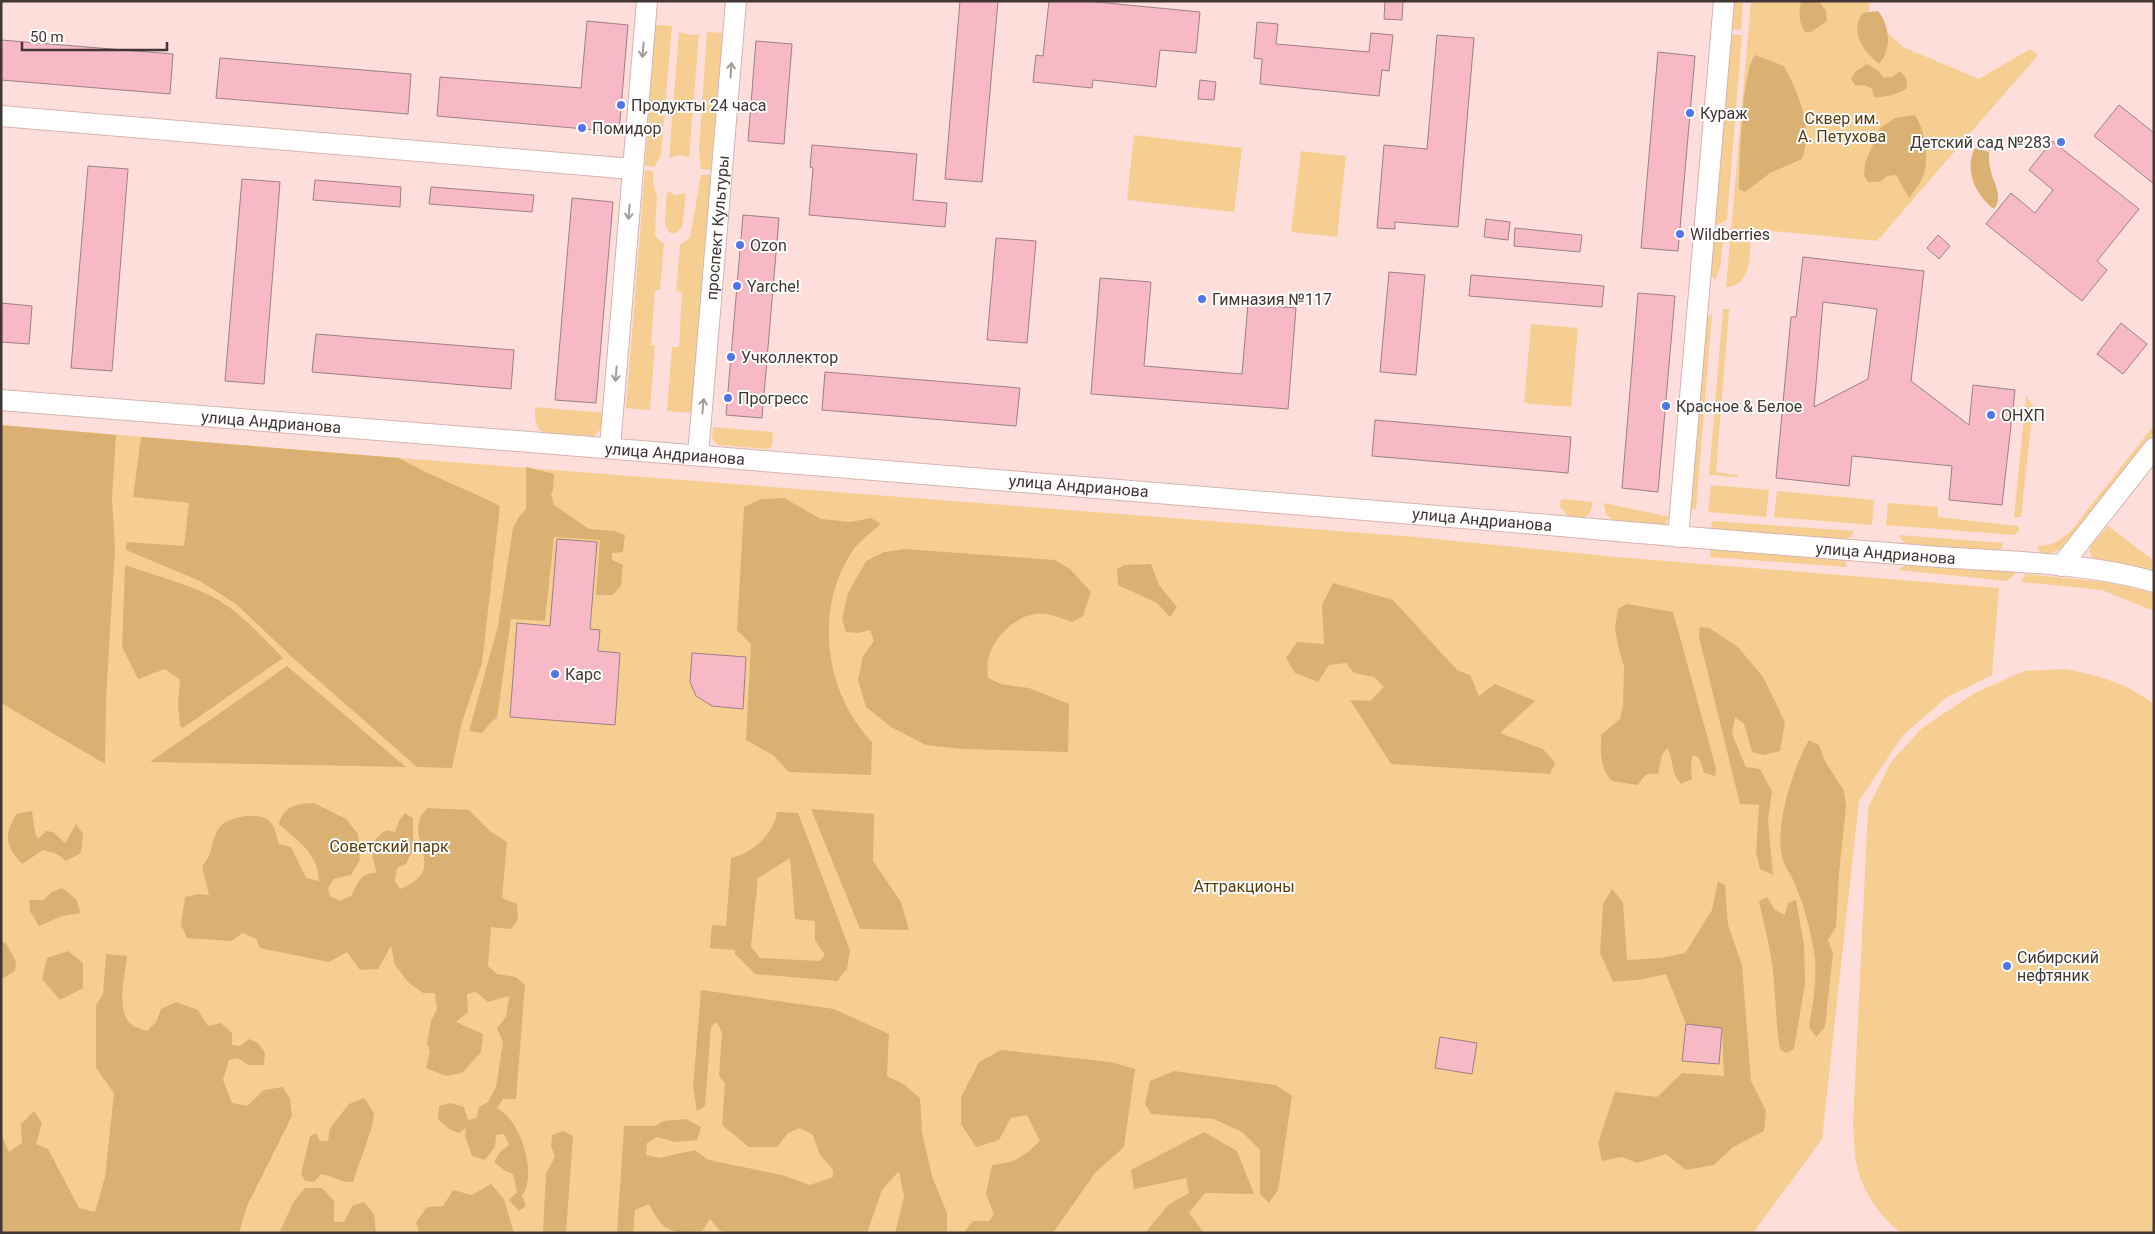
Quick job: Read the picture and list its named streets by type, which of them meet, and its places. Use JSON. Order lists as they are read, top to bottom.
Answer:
{
  "streets": {
    "street": ["проспект Культуры", "улица Андрианова"]
  },
  "crossings": [
    ["проспект Культуры", "улица Андрианова"]
  ],
  "parks": ["Сквер им. А. Петухова", "Советский парк", "Аттракционы"],
  "places": [
    "Продукты 24 часа",
    "Кураж",
    "Помидор",
    "Детский сад №283",
    "Wildberries",
    "Ozon",
    "Yarche!",
    "Гимназия №117",
    "Учколлектор",
    "Прогресс",
    "Красное & Белое",
    "ОНХП",
    "Карс",
    "Сибирский нефтяник"
  ],
  "scale_bar": "50 m"
}
